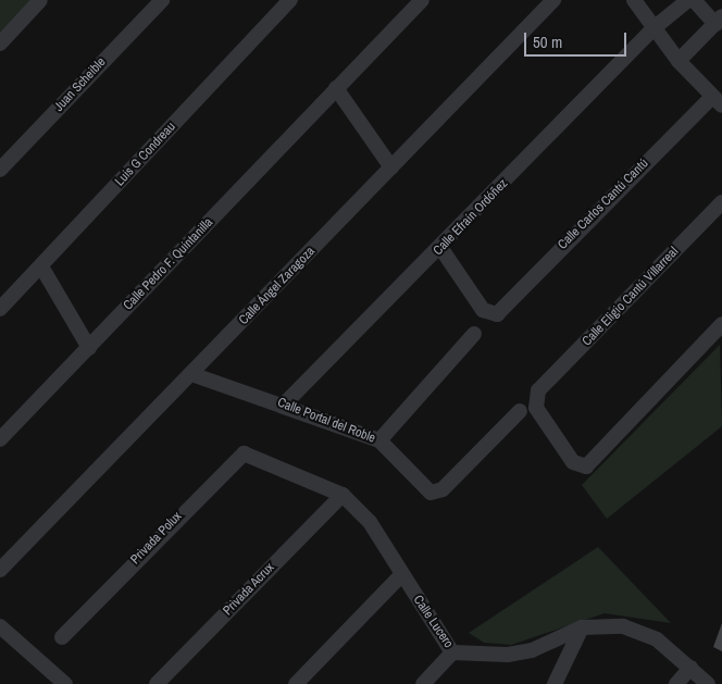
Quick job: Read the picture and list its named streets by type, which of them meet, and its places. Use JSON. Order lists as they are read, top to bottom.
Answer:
{
  "streets": {
    "street": [
      "Juan Scheible",
      "Luis G Condreau",
      "Calle Carlos Cantú Cantú",
      "Calle Efraín Ordóñez",
      "Calle Pedro F. Quintanilla",
      "Calle Ángel Zaragoza",
      "Calle Eligio Cantú Villarreal",
      "Calle Portal del Roble",
      "Privada Polux",
      "Privada Acrux",
      "Calle Lucero"
    ]
  },
  "crossings": [
    ["Calle Carlos Cantú Cantú", "Calle Efraín Ordóñez"],
    ["Calle Efraín Ordóñez", "Calle Portal del Roble"],
    ["Calle Ángel Zaragoza", "Calle Portal del Roble"],
    ["Privada Polux", "Calle Lucero"],
    ["Privada Acrux", "Calle Lucero"]
  ],
  "scale_bar": "50 m"
}
